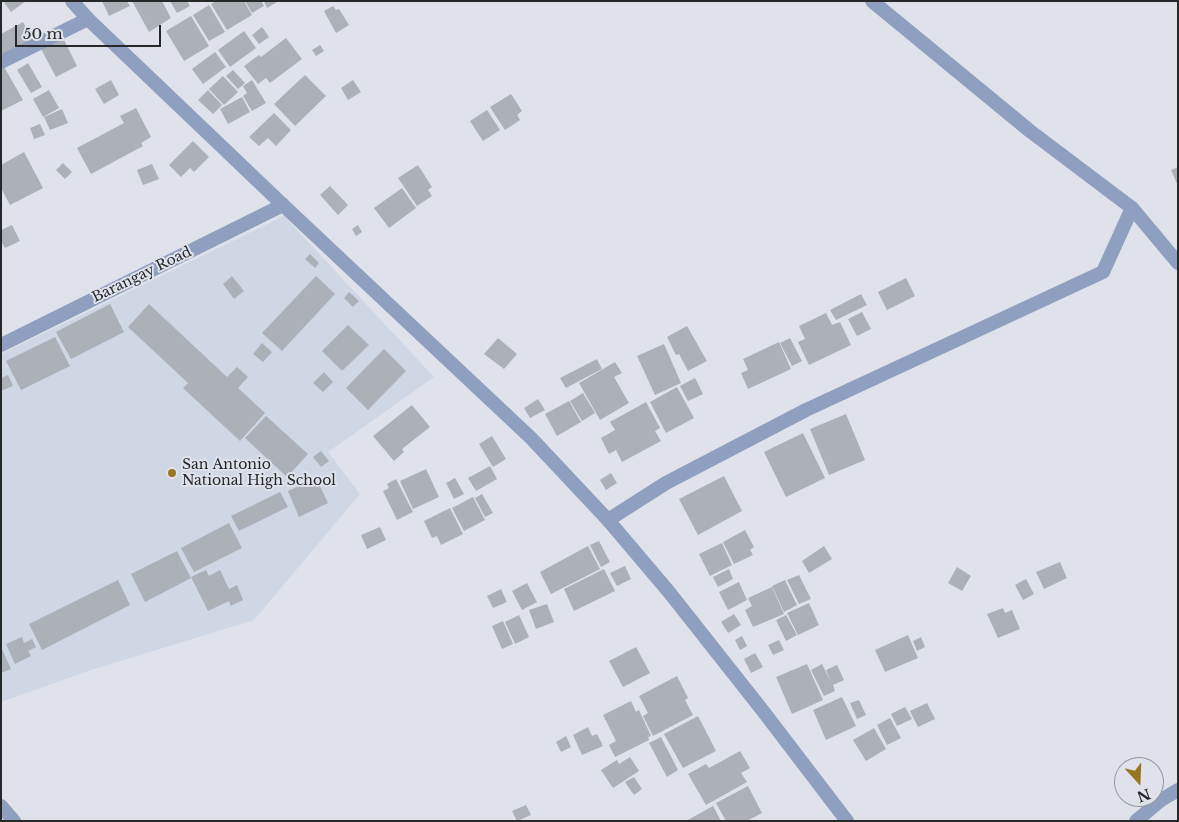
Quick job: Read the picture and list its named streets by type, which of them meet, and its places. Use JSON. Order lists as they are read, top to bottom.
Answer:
{
  "streets": {
    "street": ["Barangay Road"]
  },
  "places": ["San Antonio National High School"],
  "scale_bar": "50 m",
  "north": "bottom"
}
